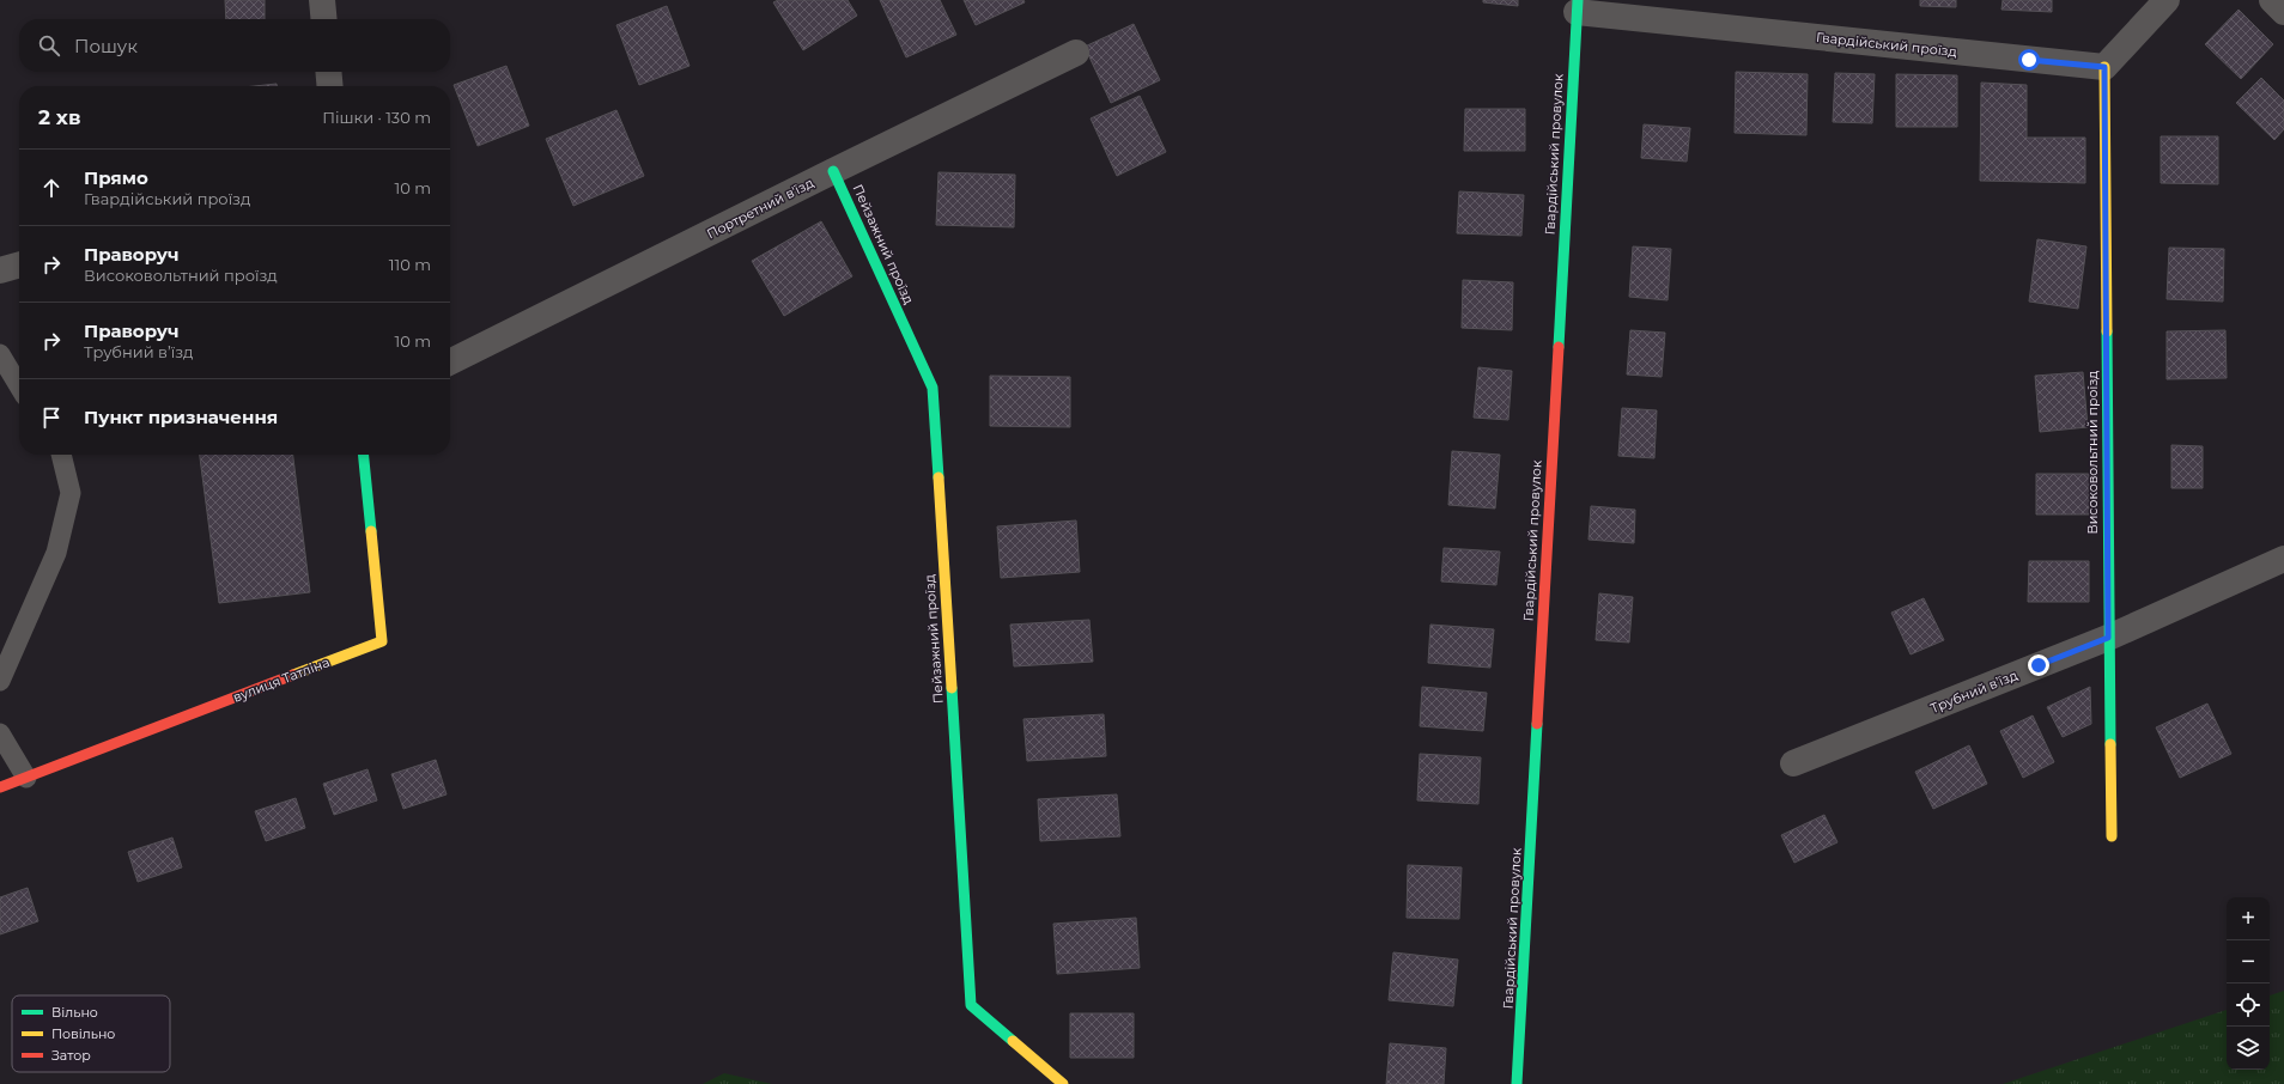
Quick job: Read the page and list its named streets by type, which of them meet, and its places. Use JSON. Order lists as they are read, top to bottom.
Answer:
{
  "streets": {
    "street": [
      "Гвардійський проїзд",
      "Гвардійський провулок",
      "Портретний в'їзд",
      "Пейзажний проїзд",
      "Високовольтний проїзд",
      "вулиця Татліна",
      "Трубний в’їзд"
    ]
  },
  "crossings": [
    ["Гвардійський проїзд", "Гвардійський провулок"],
    ["Гвардійський проїзд", "Високовольтний проїзд"],
    ["Портретний в'їзд", "Пейзажний проїзд"],
    ["Високовольтний проїзд", "Трубний в’їзд"]
  ],
  "legend": ["Вільно", "Повільно", "Затор"],
  "page": {
    "search": "Пошук",
    "heading": ["2 хв", "Пішки · 130 m"],
    "list": [
      ["Прямо", "Гвардійський проїзд", "10 m"],
      ["Праворуч", "Високовольтний проїзд", "110 m"],
      ["Праворуч", "Трубний в’їзд", "10 m"],
      "Пункт призначення"
    ],
    "map_buttons": ["+", "−"]
  }
}
